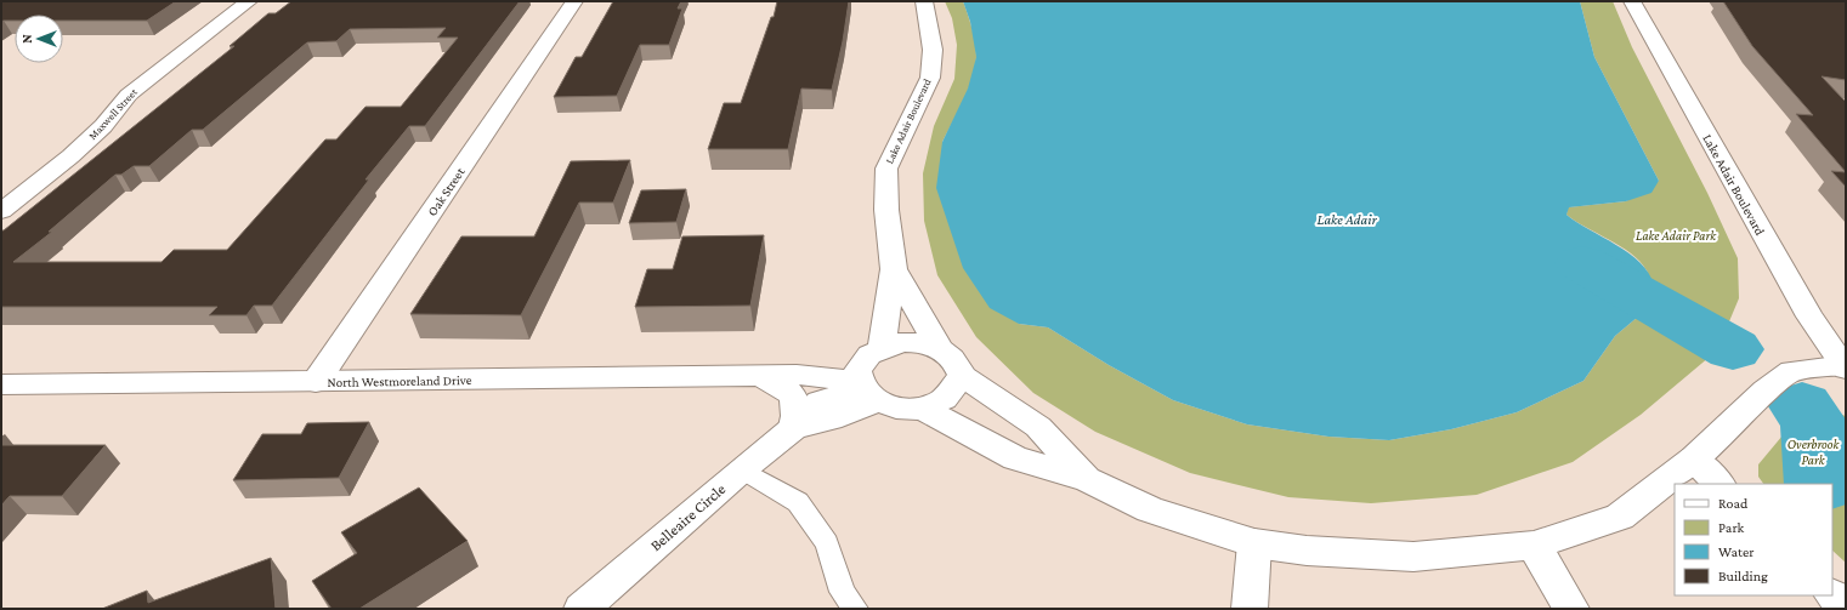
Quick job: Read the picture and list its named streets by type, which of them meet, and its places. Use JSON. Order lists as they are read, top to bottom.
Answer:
{
  "streets": {
    "street": [
      "Maxwell Street",
      "Lake Adair Boulevard",
      "Oak Street",
      "North Westmoreland Drive",
      "Belleaire Circle"
    ]
  },
  "crossings": [
    ["Lake Adair Boulevard", "North Westmoreland Drive"],
    ["Lake Adair Boulevard", "Belleaire Circle"],
    ["Oak Street", "North Westmoreland Drive"],
    ["North Westmoreland Drive", "Belleaire Circle"]
  ],
  "water": ["Lake Adair"],
  "parks": ["Lake Adair Park", "Overbrook Park"],
  "legend": [
    "Road",
    "Park",
    "Water",
    "Building"
  ],
  "north": "left"
}
